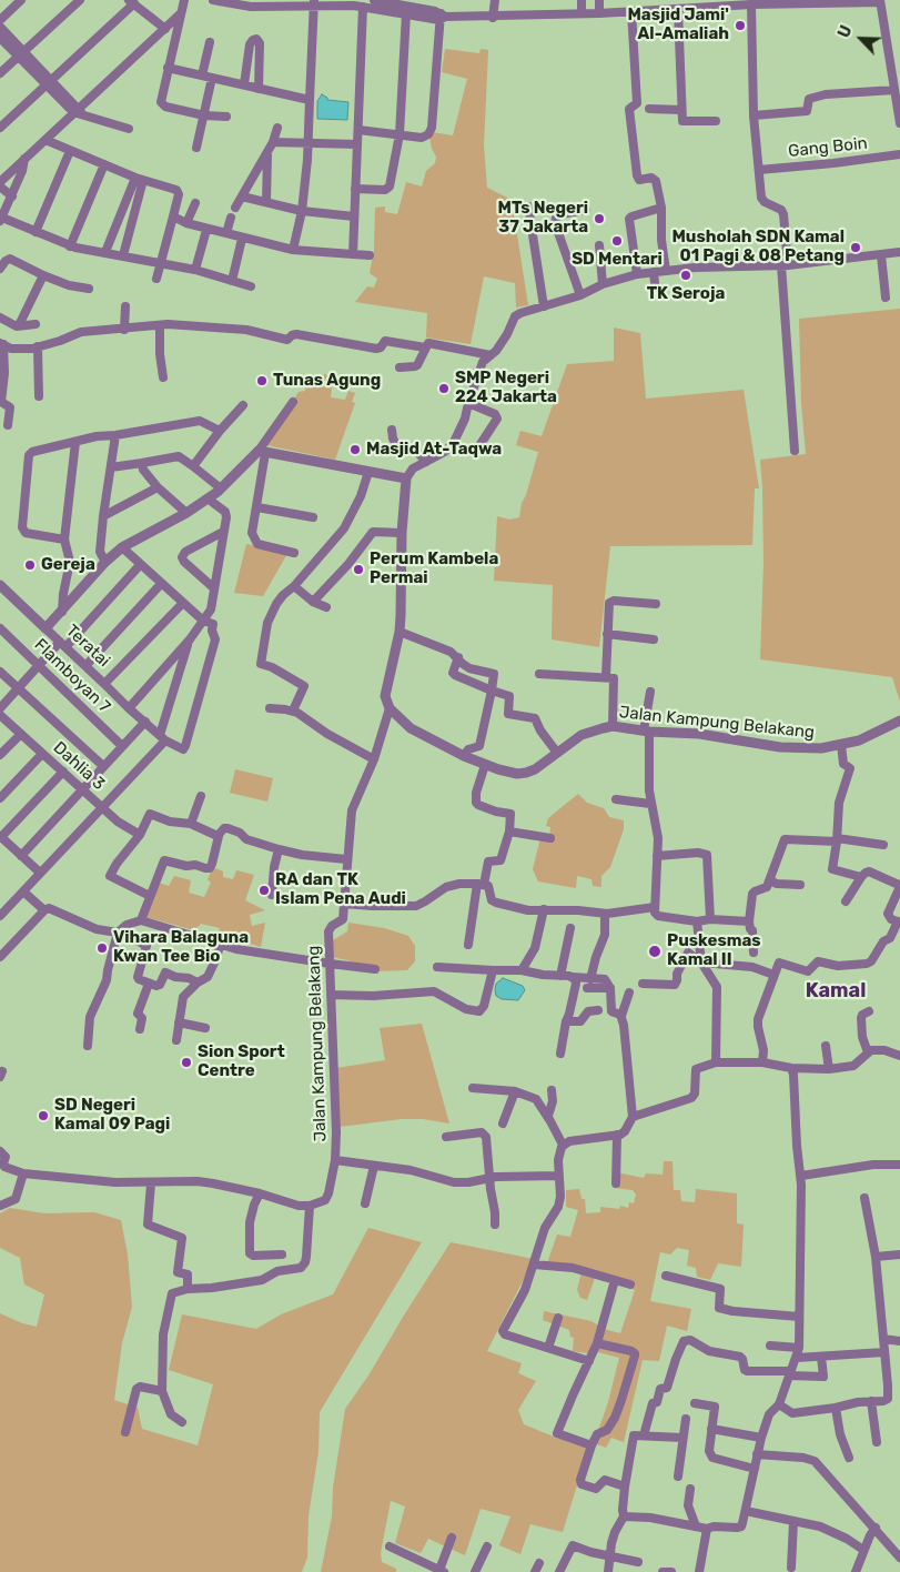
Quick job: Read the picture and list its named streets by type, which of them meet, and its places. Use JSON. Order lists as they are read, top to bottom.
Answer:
{
  "streets": {
    "street": [
      "Gang Boin",
      "Teratai",
      "Flamboyan 7",
      "Jalan Kampung Belakang",
      "Dahlia 3"
    ]
  },
  "districts": ["Kamal"],
  "places": [
    "Masjid Jami' Al-Amaliah",
    "MTs Negeri 37 Jakarta",
    "SD Mentari",
    "Musholah SDN Kamal 01 Pagi & 08 Petang",
    "TK Seroja",
    "Tunas Agung",
    "SMP Negeri 224 Jakarta",
    "Masjid At-Taqwa",
    "Gereja",
    "Perum Kambela Permai",
    "RA dan TK Islam Pena Audi",
    "Vihara Balaguna Kwan Tee Bio",
    "Puskesmas Kamal II",
    "Sion Sport Centre",
    "SD Negeri Kamal 09 Pagi"
  ],
  "north": "top left"
}
